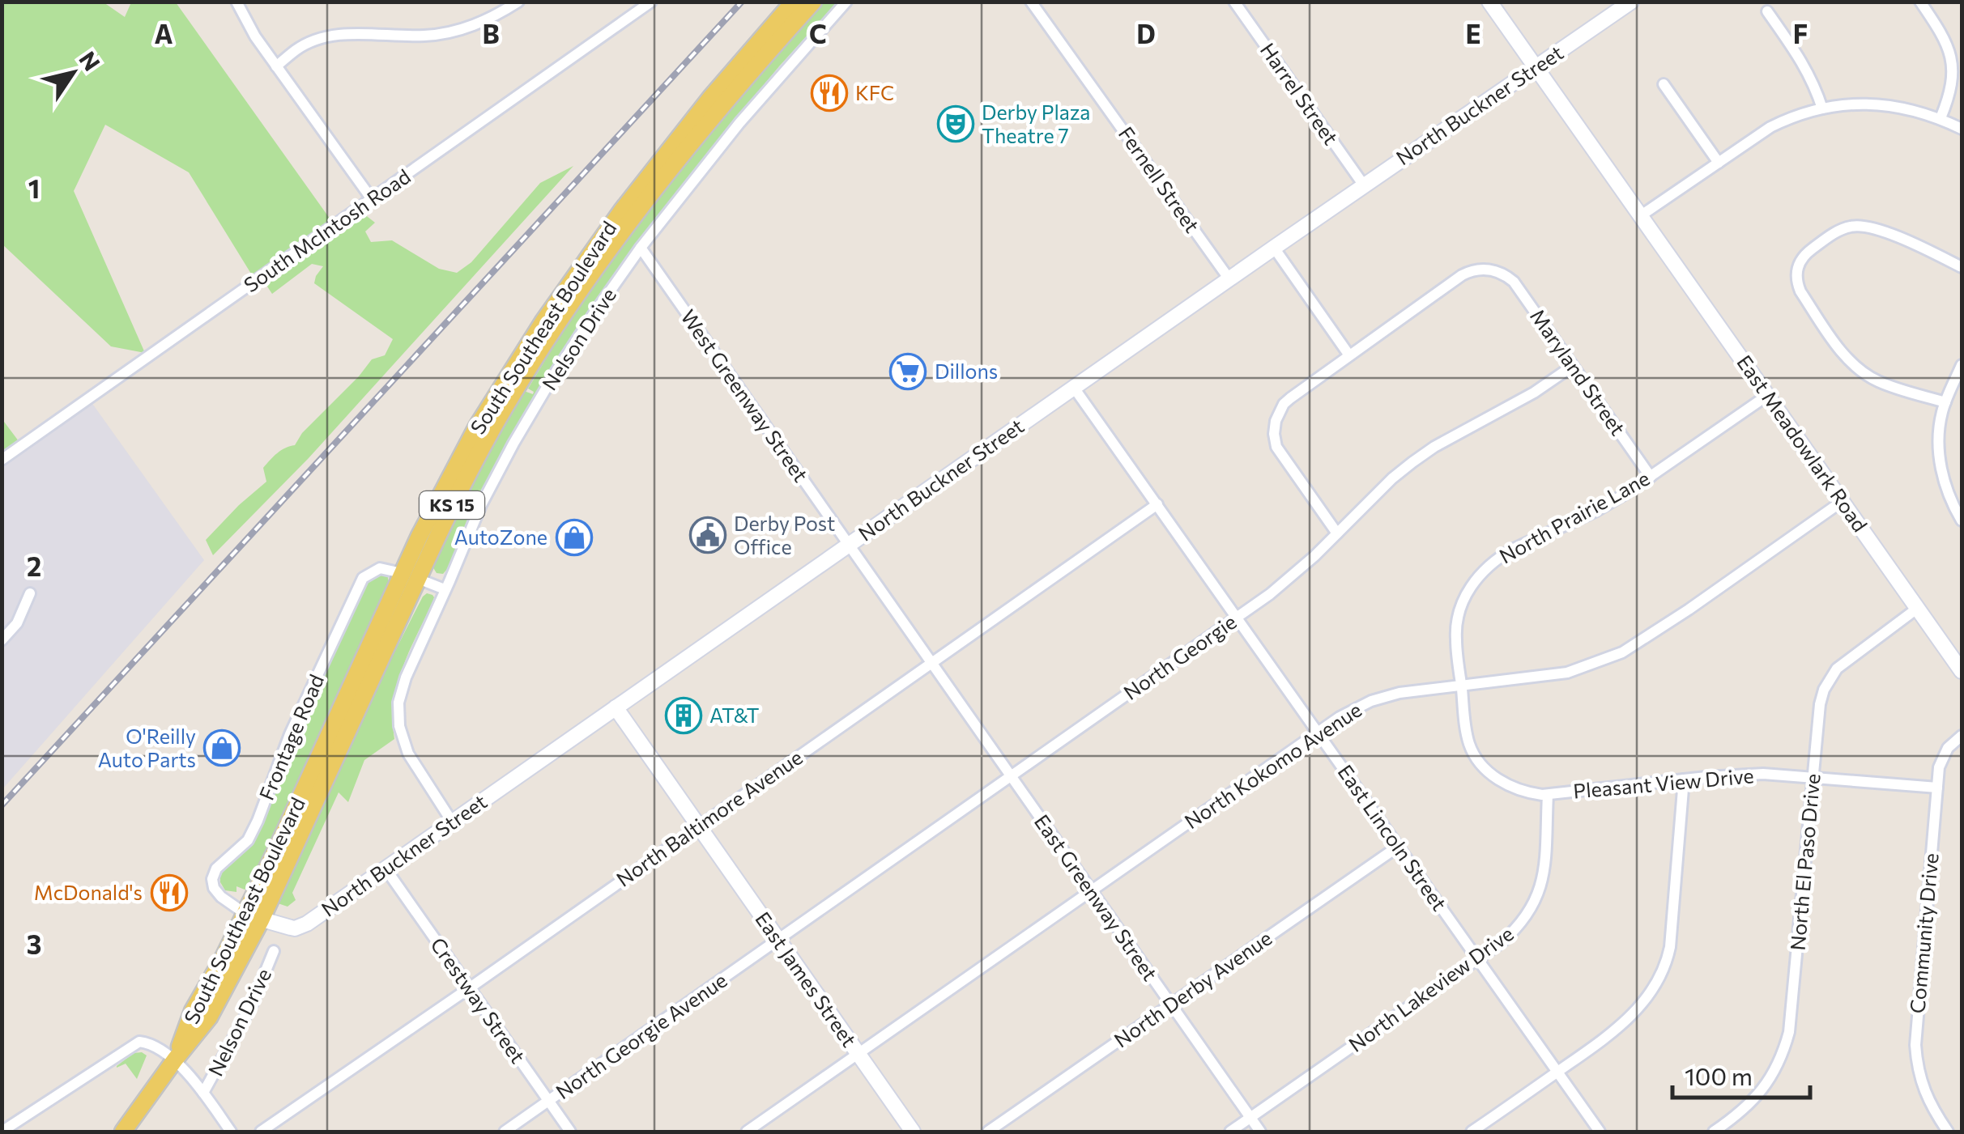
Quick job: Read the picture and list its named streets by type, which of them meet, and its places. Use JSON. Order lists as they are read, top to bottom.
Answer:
{
  "streets": {
    "main road": [
      "North Buckner Street",
      "South Southeast Boulevard",
      "East Meadowlark Road",
      "KS 15",
      "East James Street"
    ],
    "street": [
      "Harrel Street",
      "Fernell Street",
      "South McIntosh Road",
      "Nelson Drive",
      "Maryland Street",
      "West Greenway Street",
      "North Prairie Lane",
      "North Georgie",
      "Frontage Road",
      "North Kokomo Avenue",
      "Pleasant View Drive",
      "North Baltimore Avenue",
      "East Lincoln Street",
      "North El Paso Drive",
      "East Greenway Street",
      "Community Drive",
      "North Derby Avenue",
      "North Lakeview Drive",
      "Crestway Street",
      "North Georgie Avenue"
    ]
  },
  "crossings": [
    ["Harrel Street", "North Buckner Street"],
    ["North Buckner Street", "Fernell Street"],
    ["North Buckner Street", "South Southeast Boulevard"],
    ["North Buckner Street", "Nelson Drive"],
    ["North Buckner Street", "West Greenway Street"],
    ["North Buckner Street", "East Meadowlark Road"],
    ["North Buckner Street", "Frontage Road"],
    ["North Buckner Street", "East Lincoln Street"],
    ["North Buckner Street", "East James Street"],
    ["North Buckner Street", "Crestway Street"],
    ["South Southeast Boulevard", "KS 15"],
    ["South Southeast Boulevard", "Frontage Road"],
    ["Nelson Drive", "West Greenway Street"],
    ["Maryland Street", "North Prairie Lane"],
    ["Maryland Street", "North Georgie"],
    ["West Greenway Street", "North Baltimore Avenue"],
    ["West Greenway Street", "East Greenway Street"],
    ["East Meadowlark Road", "North Prairie Lane"],
    ["East Meadowlark Road", "North Kokomo Avenue"],
    ["East Meadowlark Road", "North El Paso Drive"],
    ["North Prairie Lane", "North Kokomo Avenue"],
    ["North Prairie Lane", "Pleasant View Drive"],
    ["North Georgie", "East Lincoln Street"],
    ["North Georgie", "East Greenway Street"],
    ["North Georgie", "East James Street"],
    ["North Georgie", "North Georgie Avenue"],
    ["North Kokomo Avenue", "Pleasant View Drive"],
    ["North Kokomo Avenue", "East Lincoln Street"],
    ["North Kokomo Avenue", "East Greenway Street"],
    ["North Kokomo Avenue", "East James Street"],
    ["Pleasant View Drive", "North El Paso Drive"],
    ["Pleasant View Drive", "Community Drive"],
    ["Pleasant View Drive", "North Lakeview Drive"],
    ["North Baltimore Avenue", "East Lincoln Street"],
    ["North Baltimore Avenue", "East Greenway Street"],
    ["North Baltimore Avenue", "East James Street"],
    ["North Baltimore Avenue", "Crestway Street"],
    ["East Lincoln Street", "North Derby Avenue"],
    ["East Lincoln Street", "North Lakeview Drive"],
    ["East Greenway Street", "North Derby Avenue"],
    ["East Greenway Street", "North Lakeview Drive"],
    ["East James Street", "North Georgie Avenue"],
    ["Crestway Street", "North Georgie Avenue"]
  ],
  "places": {
    "restaurant": ["KFC", "McDonald's"],
    "theatre": ["Derby Plaza Theatre 7"],
    "supermarket": ["Dillons"],
    "public building": ["Derby Post Office"],
    "shop": ["AutoZone", "O'Reilly Auto Parts"],
    "building": ["AT&T"]
  },
  "scale_bar": "100 m",
  "north": "top right",
  "grid": {
    "columns": [
      "A",
      "B",
      "C",
      "D",
      "E",
      "F"
    ],
    "rows": ["1", "2", "3"]
  }
}
